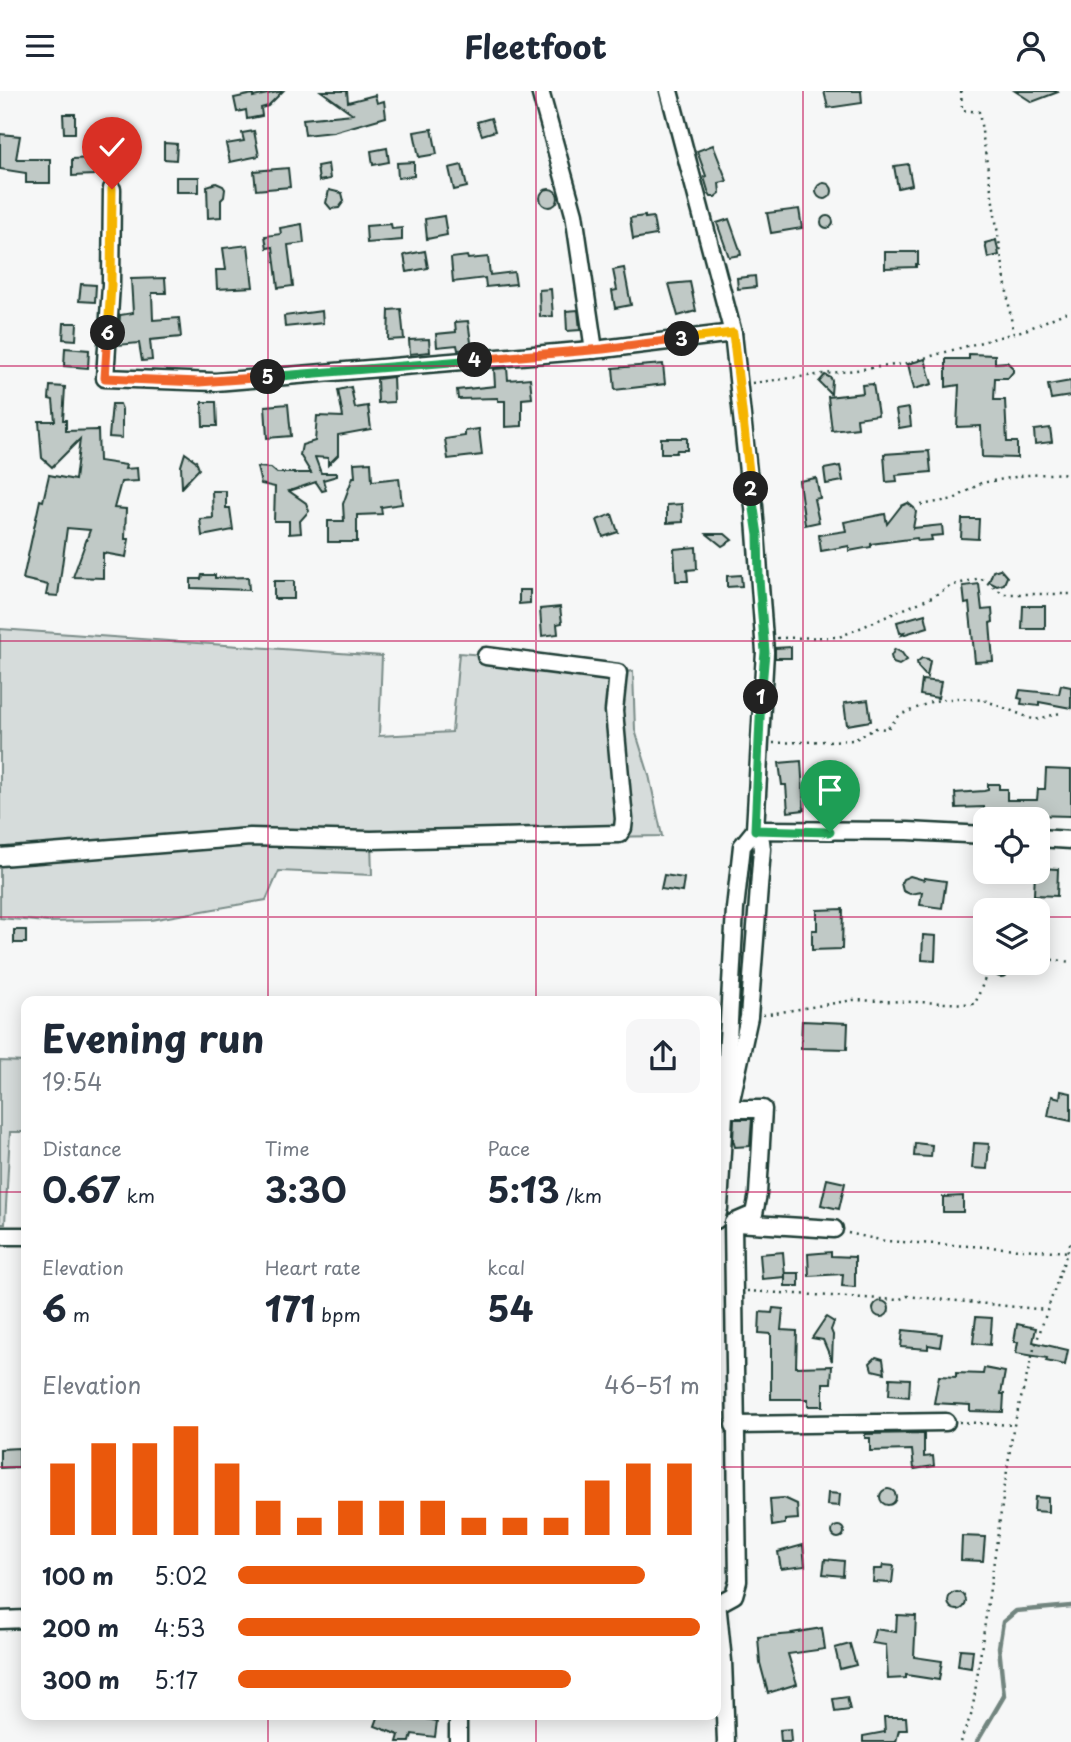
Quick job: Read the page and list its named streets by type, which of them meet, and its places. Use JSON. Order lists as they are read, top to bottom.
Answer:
{
  "page": {
    "header": "Fleetfoot",
    "pins": [
      "6",
      "3",
      "4",
      "5",
      "2",
      "1"
    ],
    "heading": ["Evening run", "19:54"],
    "stats": [
      ["Distance", "0.67 km"],
      ["Time", "3:30"],
      ["Pace", "5:13 /km"],
      ["Elevation", "6 m"],
      ["Heart rate", "171 bpm"],
      ["kcal", "54"]
    ],
    "chart": ["Elevation", "46–51 m"],
    "list": [
      {
        "name": "100 m",
        "note": "5:02"
      },
      {
        "name": "200 m",
        "note": "4:53"
      },
      {
        "name": "300 m",
        "note": "5:17"
      }
    ]
  }
}
